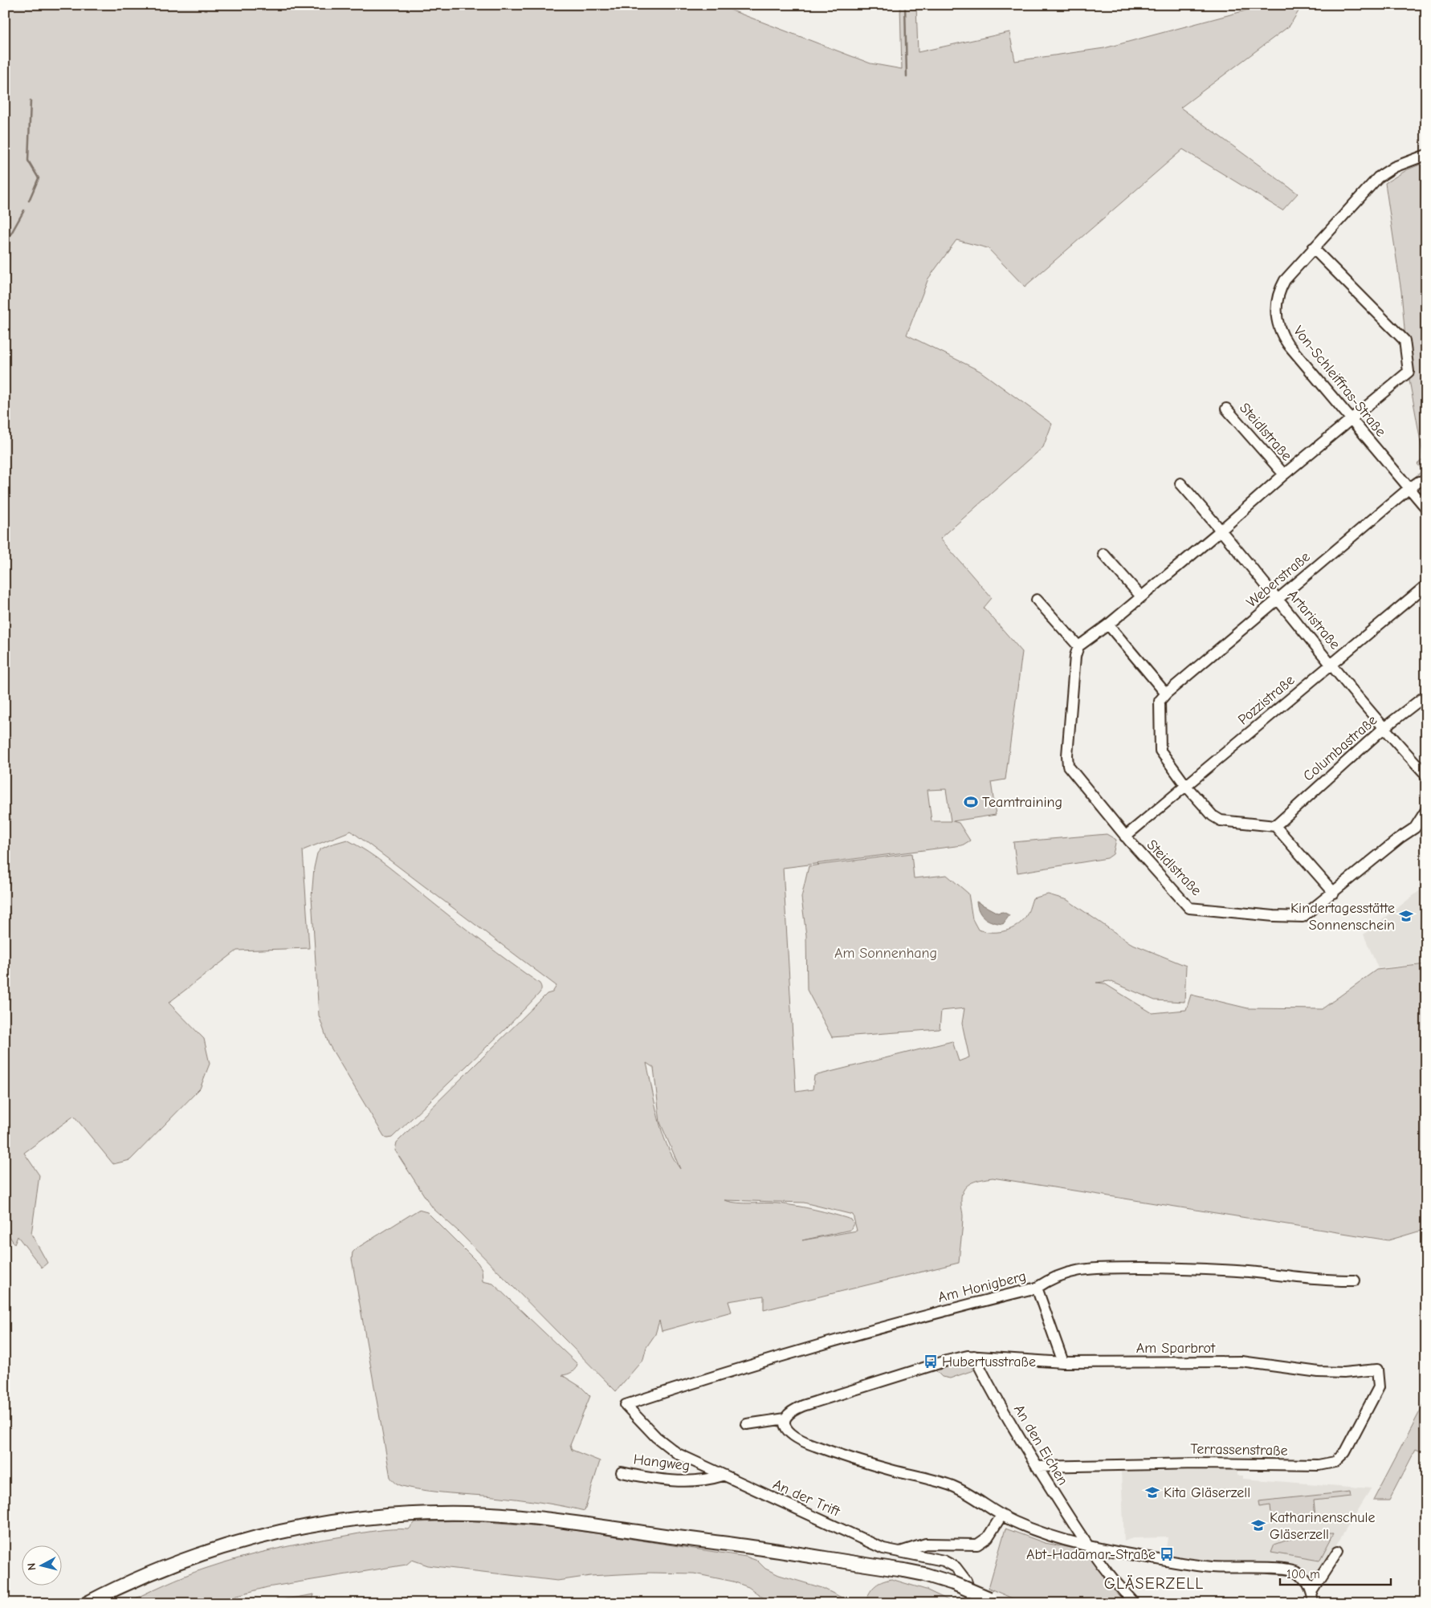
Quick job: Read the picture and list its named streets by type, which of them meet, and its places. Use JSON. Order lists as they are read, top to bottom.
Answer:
{
  "streets": {
    "street": [
      "Von-Schleiffras-Straße",
      "Steidlstraße",
      "Weberstraße",
      "Artaristraße",
      "Pozzistraße",
      "Columbastraße",
      "Am Honigberg",
      "Am Sparbrot",
      "An den Eichen",
      "Terrassenstraße",
      "Hangweg",
      "An der Trift"
    ]
  },
  "crossings": [
    ["Von-Schleiffras-Straße", "Steidlstraße"],
    ["Von-Schleiffras-Straße", "Weberstraße"],
    ["Steidlstraße", "Artaristraße"],
    ["Steidlstraße", "Pozzistraße"],
    ["Weberstraße", "Artaristraße"],
    ["Artaristraße", "Pozzistraße"],
    ["Artaristraße", "Columbastraße"],
    ["Am Honigberg", "An der Trift"],
    ["Am Sparbrot", "An den Eichen"],
    ["Am Sparbrot", "Terrassenstraße"],
    ["An den Eichen", "Terrassenstraße"],
    ["Hangweg", "An der Trift"]
  ],
  "districts": ["GLÄSERZELL"],
  "parks": ["Am Sonnenhang"],
  "places": {
    "sports": ["Teamtraining"],
    "school or university": ["Kindertagesstätte Sonnenschein", "Kita Gläserzell", "Katharinenschule Gläserzell"],
    "bus stop": ["Hubertusstraße", "Abt-Hadamar-Straße"]
  },
  "scale_bar": "100 m",
  "north": "left"
}
